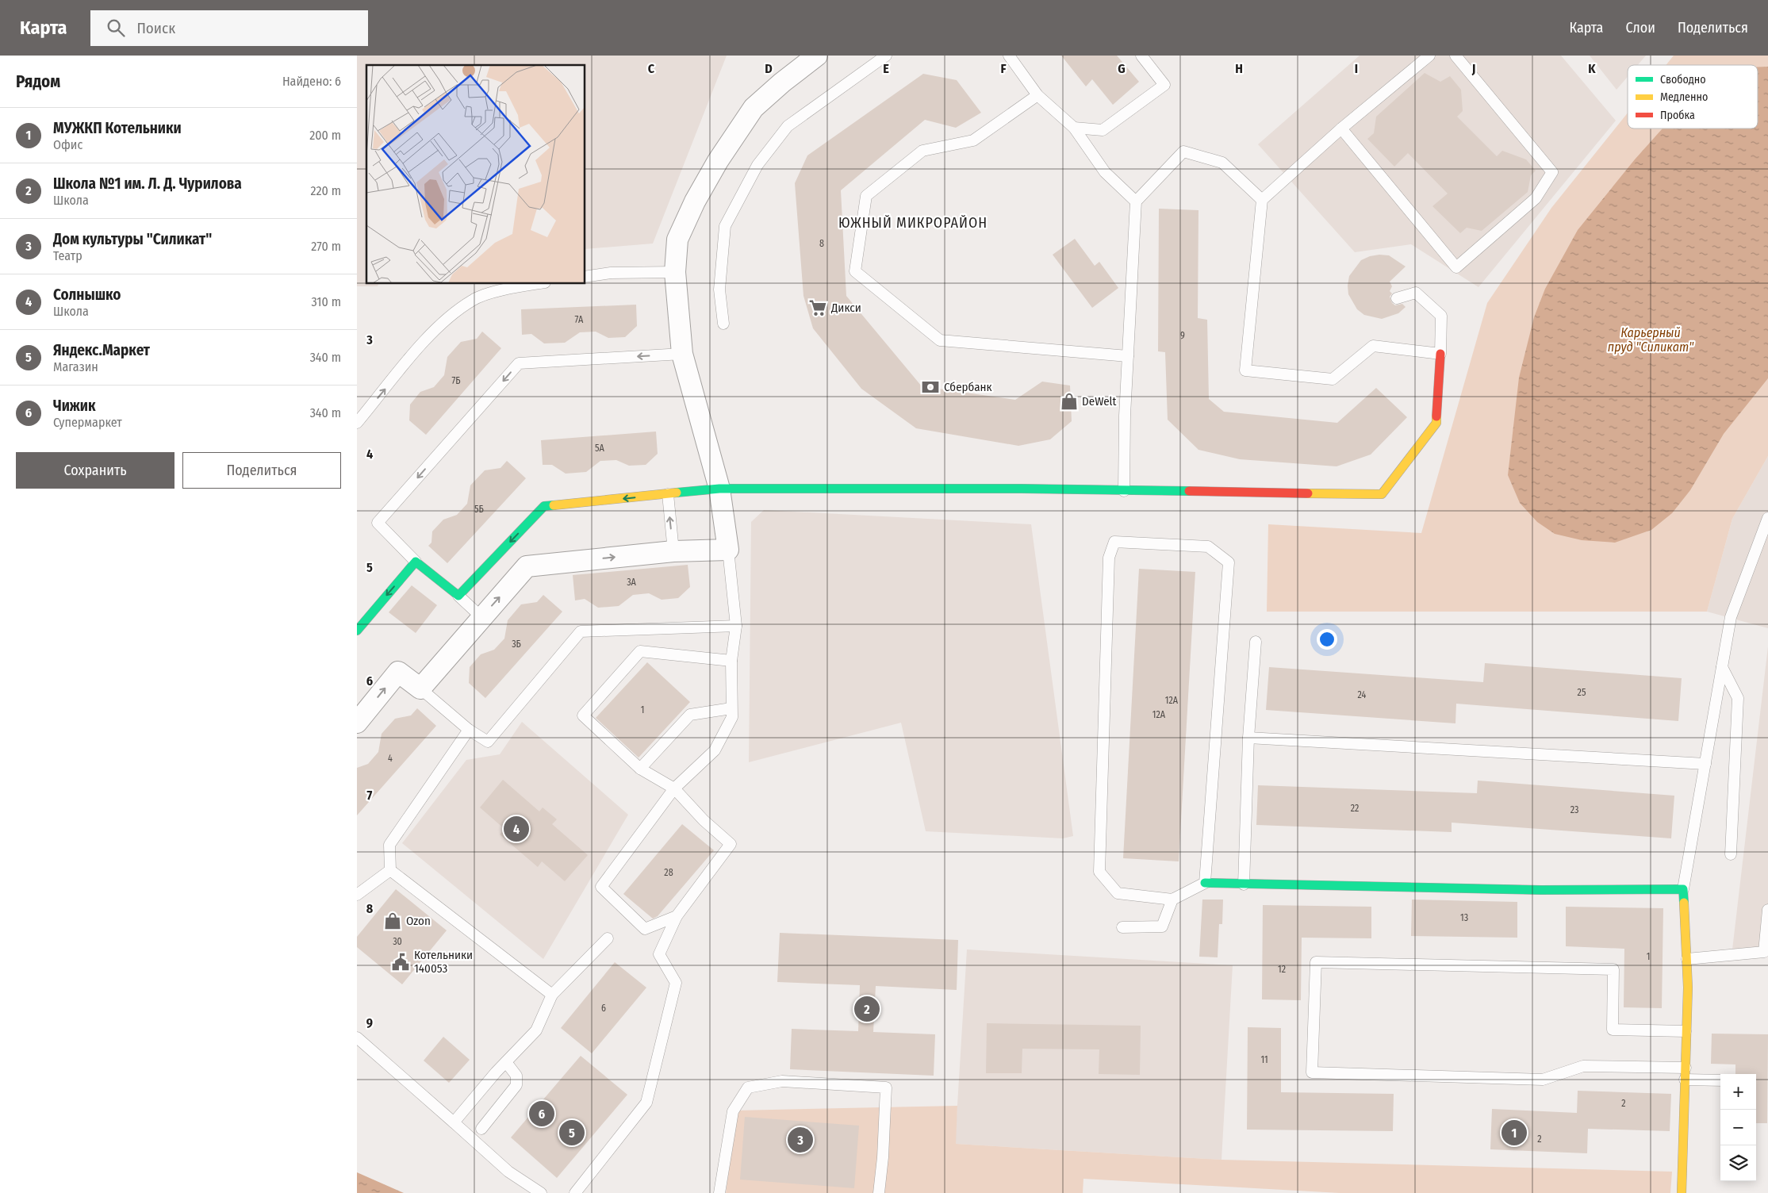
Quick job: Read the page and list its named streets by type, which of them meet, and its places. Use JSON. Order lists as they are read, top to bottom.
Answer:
{
  "districts": ["ЮЖНЫЙ МИКРОРАЙОН"],
  "water": ["Карьерный пруд \"Силикат\""],
  "places": {
    "supermarket": ["Дикси"],
    "bank": ["Сбербанк"],
    "shop": ["DeWelt", "Ozon"],
    "public building": ["Котельники 140053"]
  },
  "house_numbers": [
    "8",
    "7А",
    "9",
    "7Б",
    "5А",
    "5Б",
    "3А",
    "3Б",
    "25",
    "24",
    "12А",
    "1",
    "12А",
    "4",
    "22",
    "23",
    "28",
    "13",
    "30",
    "1",
    "12",
    "6",
    "11",
    "2",
    "2"
  ],
  "legend": ["Свободно", "Медленно", "Пробка"],
  "page": {
    "header": "Карта",
    "search": "Поиск",
    "nav": ["Карта", "Слои", "Поделиться"],
    "heading": ["Рядом", "Найдено: 6"],
    "list": [
      {
        "mark": "1",
        "name": "МУЖКП Котельники",
        "note": "Офис",
        "value": "200 m"
      },
      {
        "mark": "2",
        "name": "Школа №1 им. Л. Д. Чурилова",
        "note": "Школа",
        "value": "220 m"
      },
      {
        "mark": "3",
        "name": "Дом культуры \"Силикат\"",
        "note": "Театр",
        "value": "270 m"
      },
      {
        "mark": "4",
        "name": "Солнышко",
        "note": "Школа",
        "value": "310 m"
      },
      {
        "mark": "5",
        "name": "Яндекс.Маркет",
        "note": "Магазин",
        "value": "340 m"
      },
      {
        "mark": "6",
        "name": "Чижик",
        "note": "Супермаркет",
        "value": "340 m"
      }
    ],
    "buttons": ["Сохранить", "Поделиться"],
    "pins": [
      "4",
      "2",
      "6",
      "1",
      "5",
      "3"
    ],
    "map_buttons": ["+", "−"]
  },
  "grid": {
    "columns": [
      "C",
      "D",
      "E",
      "F",
      "G",
      "H",
      "I",
      "J",
      "K"
    ],
    "rows": [
      "3",
      "4",
      "5",
      "6",
      "7",
      "8",
      "9"
    ]
  }
}
